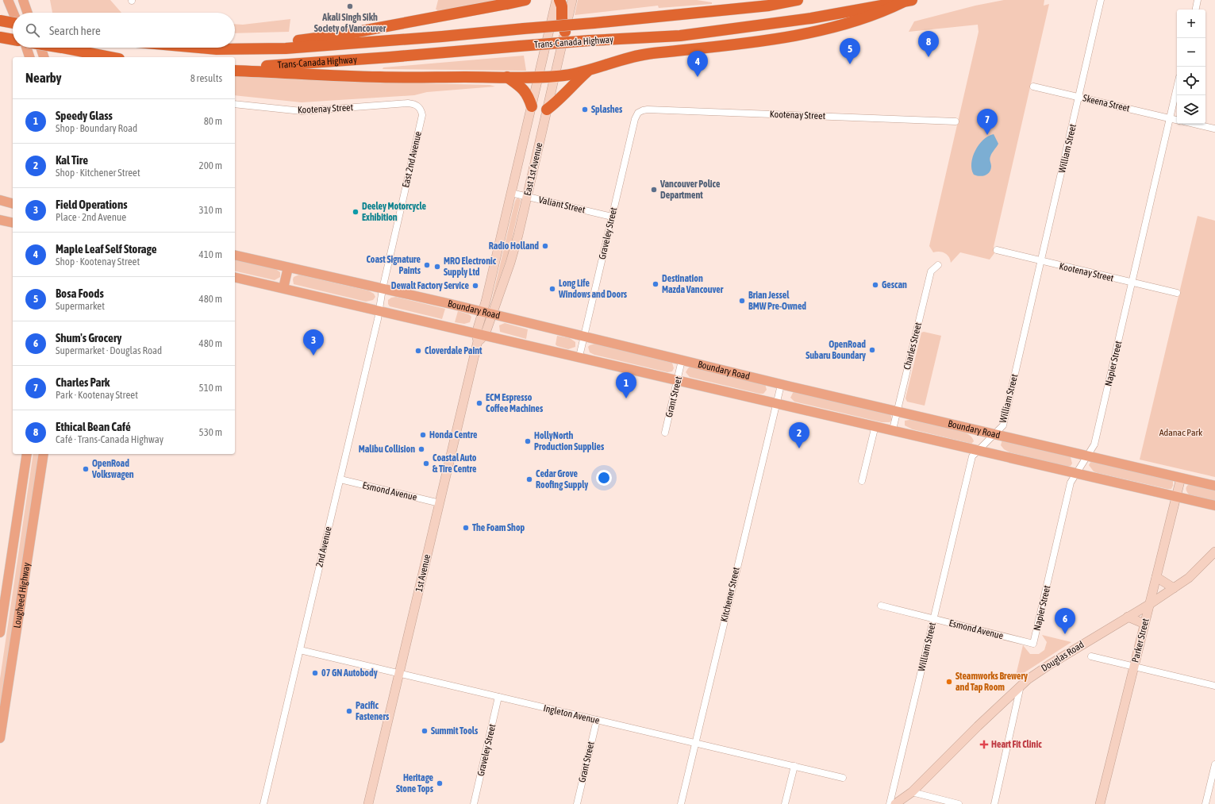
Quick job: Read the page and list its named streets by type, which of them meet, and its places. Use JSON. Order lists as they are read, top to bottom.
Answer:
{
  "streets": {
    "highway": ["Trans-Canada Highway"],
    "main road": ["Boundary Road", "Lougheed Highway"],
    "street": [
      "Skeena Street",
      "Kootenay Street",
      "William Street",
      "East 2nd Avenue",
      "East 1st Avenue",
      "Valiant Street",
      "Graveley Street",
      "Charles Street",
      "Napier Street",
      "Grant Street",
      "Esmond Avenue",
      "2nd Avenue",
      "1st Avenue",
      "Kitchener Street",
      "Parker Street",
      "Douglas Road",
      "Ingleton Avenue"
    ]
  },
  "crossings": [
    ["Skeena Street", "William Street"],
    ["Skeena Street", "Napier Street"],
    ["Kootenay Street", "William Street"],
    ["Kootenay Street", "East 2nd Avenue"],
    ["Kootenay Street", "Graveley Street"],
    ["Kootenay Street", "Napier Street"],
    ["William Street", "Boundary Road"],
    ["William Street", "Esmond Avenue"],
    ["East 2nd Avenue", "Boundary Road"],
    ["East 2nd Avenue", "2nd Avenue"],
    ["East 1st Avenue", "Valiant Street"],
    ["East 1st Avenue", "Boundary Road"],
    ["East 1st Avenue", "1st Avenue"],
    ["Valiant Street", "Graveley Street"],
    ["Graveley Street", "Boundary Road"],
    ["Graveley Street", "Ingleton Avenue"],
    ["Boundary Road", "Charles Street"],
    ["Boundary Road", "Napier Street"],
    ["Boundary Road", "Grant Street"],
    ["Boundary Road", "2nd Avenue"],
    ["Boundary Road", "1st Avenue"],
    ["Boundary Road", "Kitchener Street"],
    ["Boundary Road", "Parker Street"],
    ["Napier Street", "Esmond Avenue"],
    ["Grant Street", "Ingleton Avenue"],
    ["Esmond Avenue", "2nd Avenue"],
    ["Esmond Avenue", "1st Avenue"],
    ["2nd Avenue", "Ingleton Avenue"],
    ["1st Avenue", "Ingleton Avenue"],
    ["Kitchener Street", "Ingleton Avenue"],
    ["Parker Street", "Douglas Road"]
  ],
  "parks": ["Adanac Park"],
  "places": {
    "other": [
      "Akali Singh Sikh Society of Vancouver",
      "Splashes",
      "Vancouver Police Department",
      "Deeley Motorcycle Exhibition",
      "Radio Holland",
      "Coast Signature Paints",
      "MRO Electronic Supply Ltd",
      "Destination Mazda Vancouver",
      "Gescan",
      "Dewalt Factory Service",
      "Long Life Windows and Doors",
      "Brian Jessel BMW Pre-Owned",
      "OpenRoad Subaru Boundary",
      "Cloverdale Paint",
      "ECM Espresso Coffee Machines",
      "Honda Centre",
      "HollyNorth Production Supplies",
      "Malibu Collision",
      "Coastal Auto & Tire Centre",
      "OpenRoad Volkswagen",
      "Cedar Grove Roofing Supply",
      "The Foam Shop",
      "07 GN Autobody",
      "Steamworks Brewery and Tap Room",
      "Pacific Fasteners",
      "Summit Tools",
      "Heritage Stone Tops"
    ],
    "health": ["Heart Fit Clinic"]
  },
  "page": {
    "map_buttons": ["+", "−"],
    "search": "Search here",
    "pins": [
      "8",
      "5",
      "4",
      "7",
      "3",
      "1",
      "2",
      "6"
    ],
    "heading": ["Nearby", "8 results"],
    "list": [
      {
        "mark": "1",
        "name": "Speedy Glass",
        "note": "Shop · Boundary Road",
        "value": "80 m"
      },
      {
        "mark": "2",
        "name": "Kal Tire",
        "note": "Shop · Kitchener Street",
        "value": "200 m"
      },
      {
        "mark": "3",
        "name": "Field Operations",
        "note": "Place · 2nd Avenue",
        "value": "310 m"
      },
      {
        "mark": "4",
        "name": "Maple Leaf Self Storage",
        "note": "Shop · Kootenay Street",
        "value": "410 m"
      },
      {
        "mark": "5",
        "name": "Bosa Foods",
        "note": "Supermarket",
        "value": "480 m"
      },
      {
        "mark": "6",
        "name": "Shum's Grocery",
        "note": "Supermarket · Douglas Road",
        "value": "480 m"
      },
      {
        "mark": "7",
        "name": "Charles Park",
        "note": "Park · Kootenay Street",
        "value": "510 m"
      },
      {
        "mark": "8",
        "name": "Ethical Bean Café",
        "note": "Café · Trans-Canada Highway",
        "value": "530 m"
      }
    ]
  }
}
